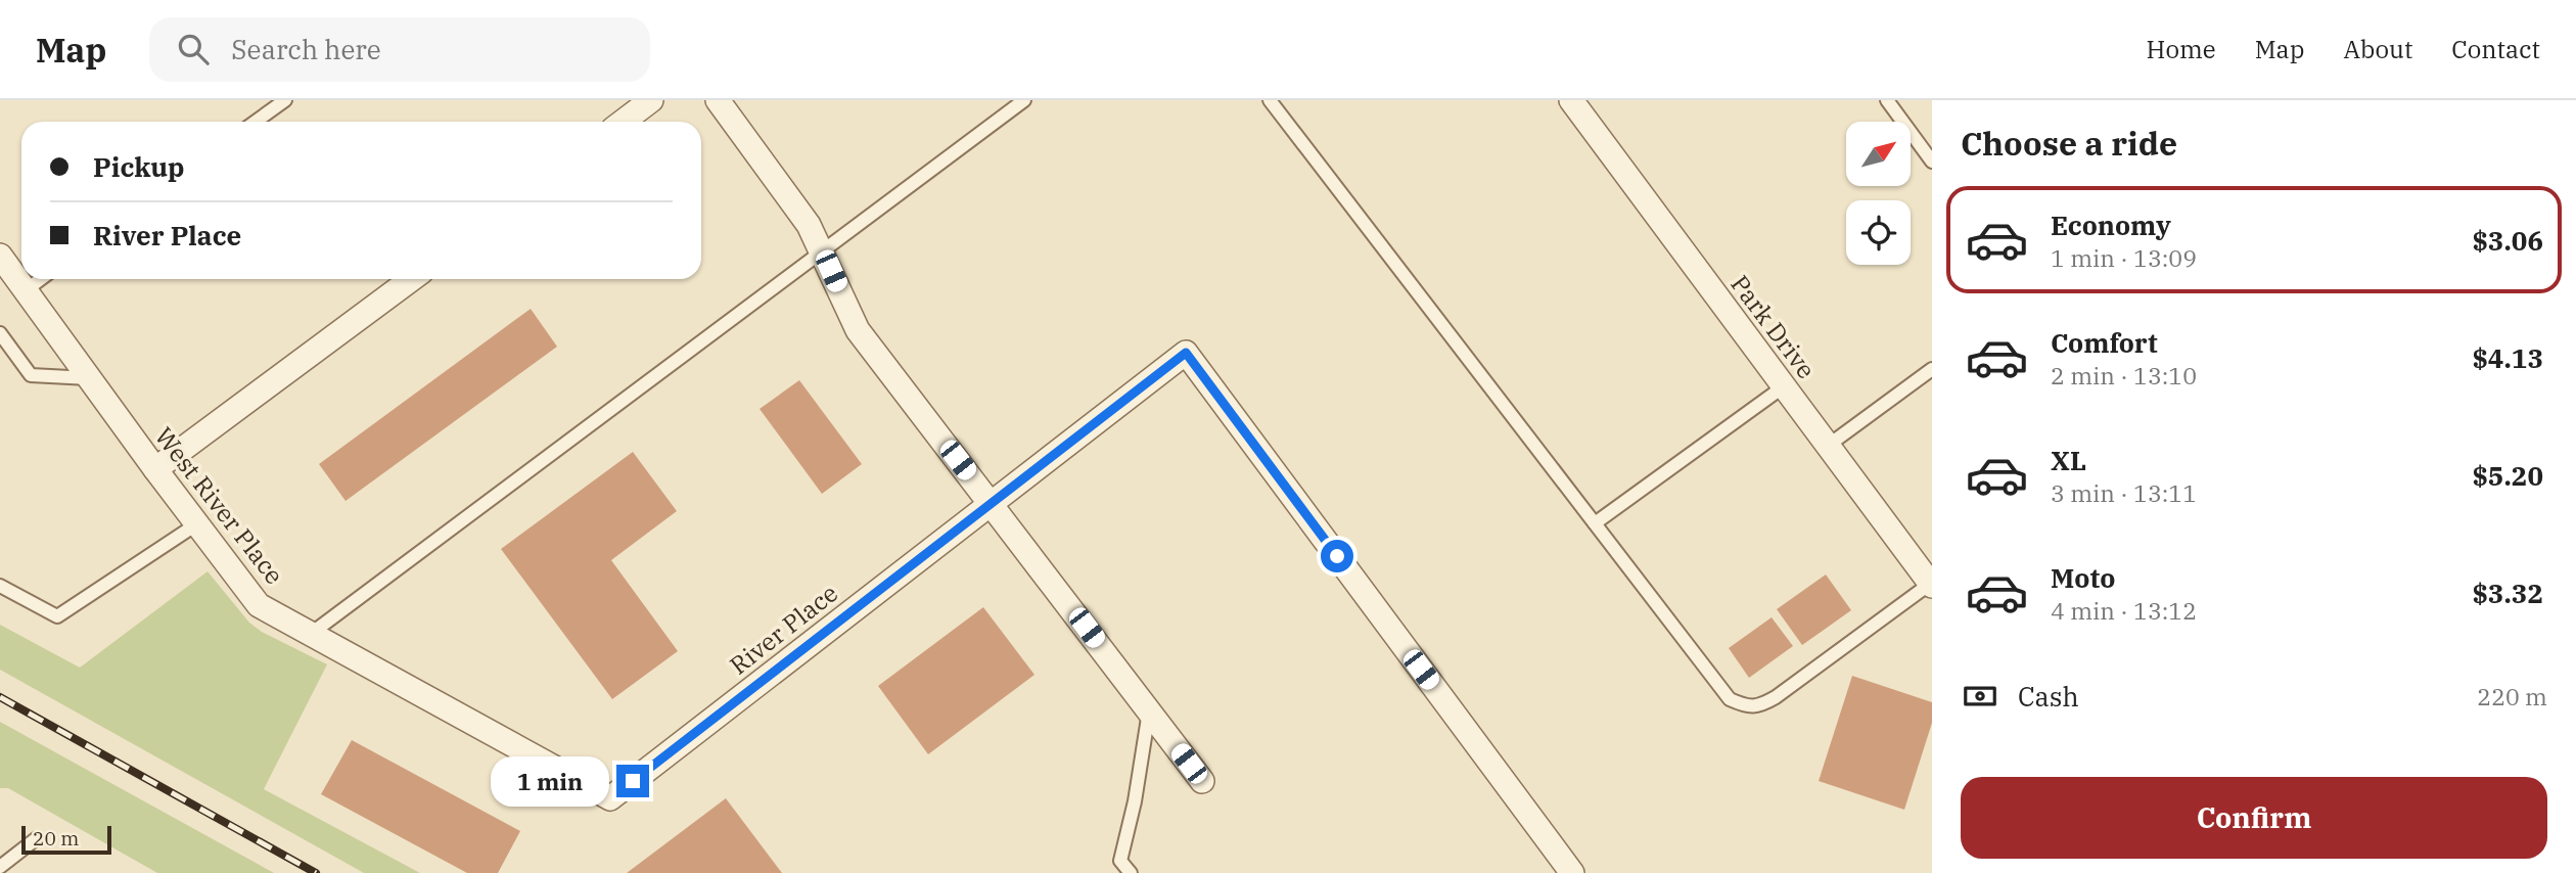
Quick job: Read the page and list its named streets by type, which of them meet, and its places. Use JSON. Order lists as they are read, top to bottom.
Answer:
{
  "streets": {
    "street": ["Park Drive", "West River Place", "River Place"]
  },
  "crossings": [
    ["West River Place", "River Place"]
  ],
  "scale_bar": "20 m",
  "north": "top right",
  "page": {
    "header": "Map",
    "search": "Search here",
    "nav": [
      "Home",
      "Map",
      "About",
      "Contact"
    ],
    "heading": "Choose a ride",
    "banner": ["Pickup", "River Place"],
    "list": [
      {
        "name": "Economy",
        "note": "1 min · 13:09",
        "value": "$3.06"
      },
      {
        "name": "Comfort",
        "note": "2 min · 13:10",
        "value": "$4.13"
      },
      {
        "name": "XL",
        "note": "3 min · 13:11",
        "value": "$5.20"
      },
      {
        "name": "Moto",
        "note": "4 min · 13:12",
        "value": "$3.32"
      }
    ],
    "pay": ["Cash", "220 m"],
    "bubble": "1 min",
    "buttons": "Confirm",
    "scale": "20 m"
  }
}
